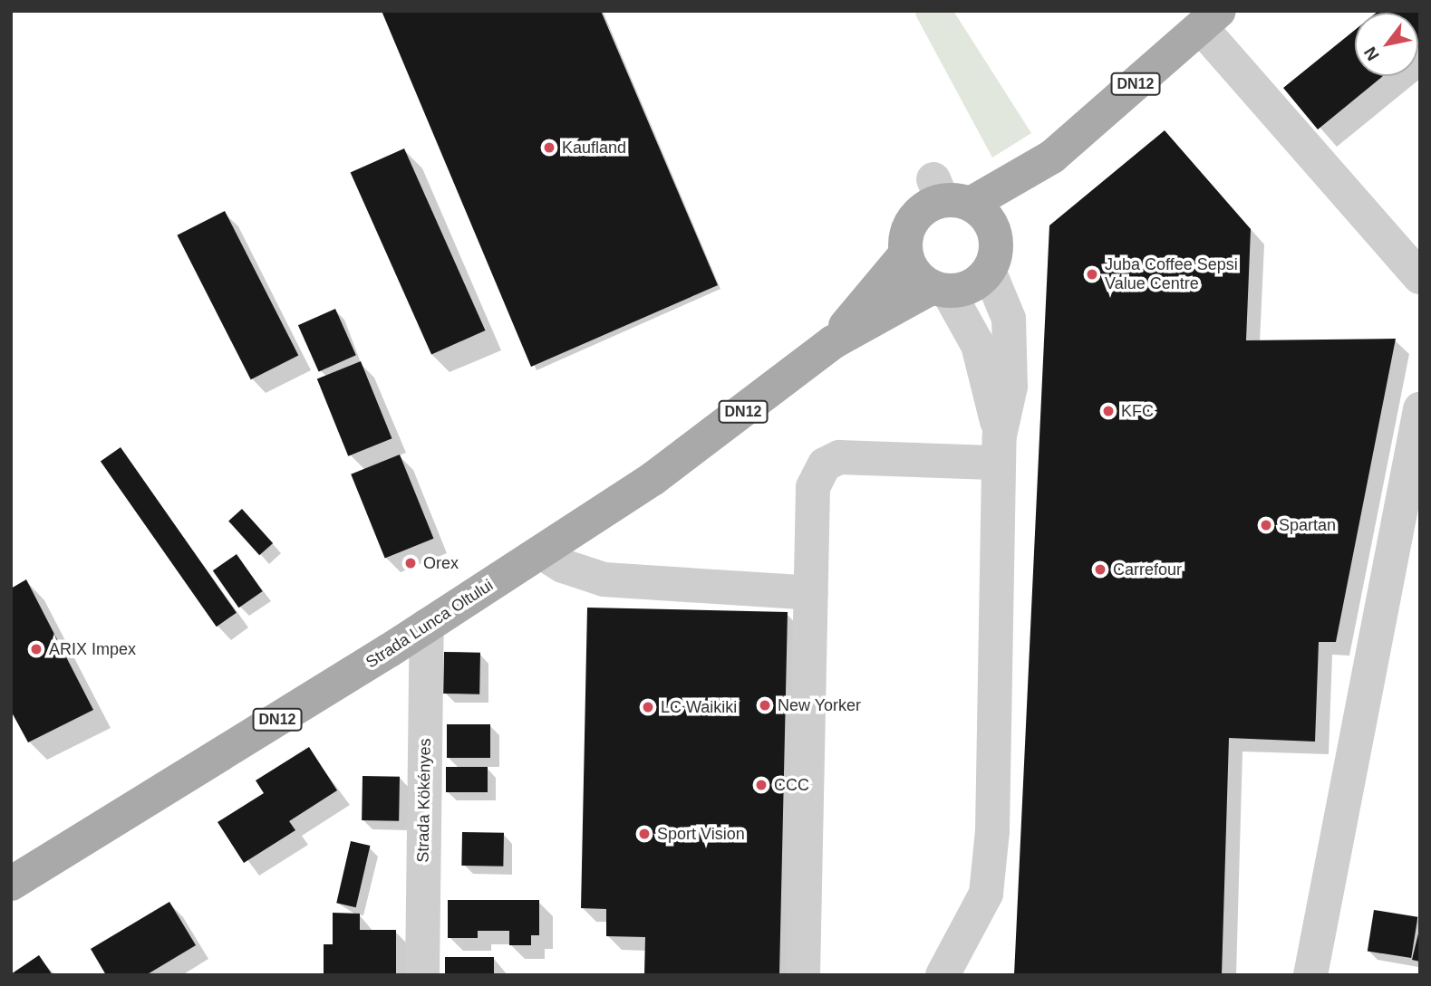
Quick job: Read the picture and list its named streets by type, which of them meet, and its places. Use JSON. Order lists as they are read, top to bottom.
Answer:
{
  "streets": {
    "main road": ["DN12", "Strada Lunca Oltului"],
    "street": ["Strada Kökényes"]
  },
  "crossings": [
    ["Strada Lunca Oltului", "Strada Kökényes"]
  ],
  "places": [
    "Kaufland",
    "Juba Coffee Sepsi Value Centre",
    "KFC",
    "Spartan",
    "Orex",
    "Carrefour",
    "ARIX Impex",
    "New Yorker",
    "LC Waikiki",
    "CCC",
    "Sport Vision"
  ],
  "north": "bottom left"
}
